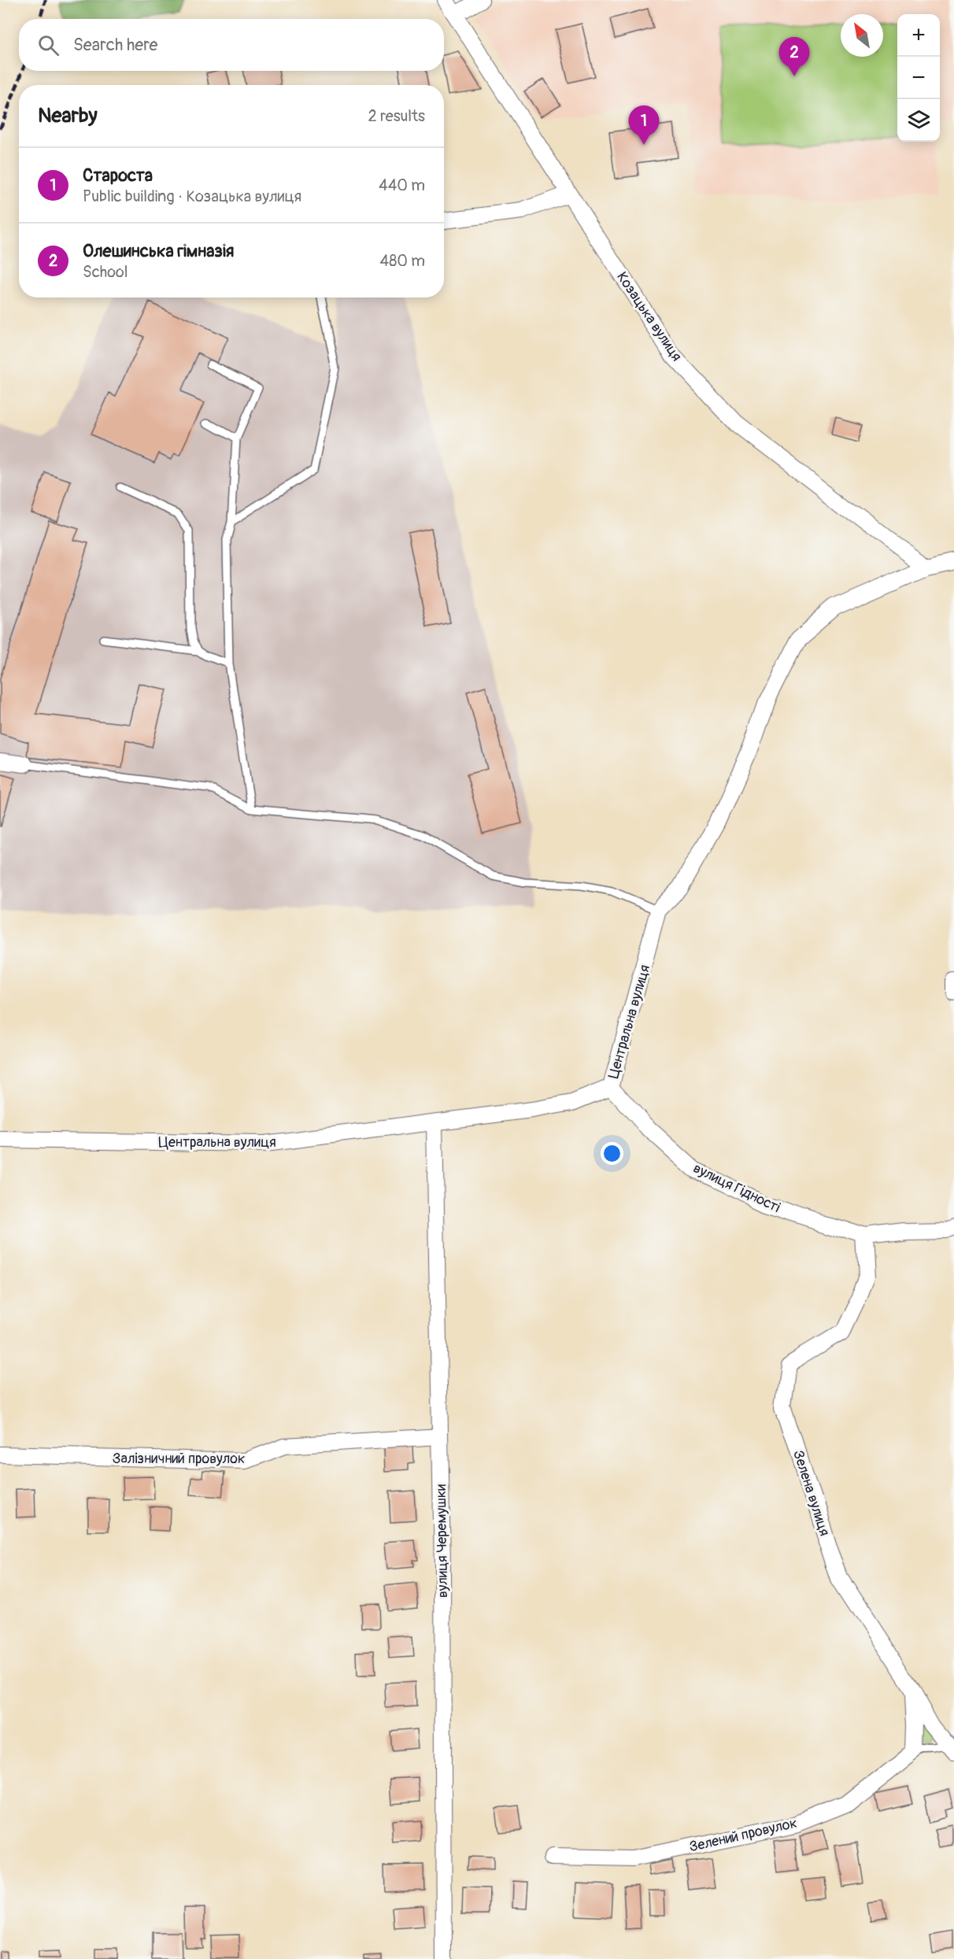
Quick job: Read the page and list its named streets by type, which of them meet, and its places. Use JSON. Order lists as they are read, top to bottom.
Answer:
{
  "streets": {
    "street": [
      "Козацька вулиця",
      "Центральна вулиця",
      "вулиця Гідності",
      "Залізничний провулок",
      "Зелена вулиця",
      "вулиця Черемушки",
      "Зелений провулок"
    ]
  },
  "crossings": [
    ["Центральна вулиця", "вулиця Гідності"],
    ["Центральна вулиця", "вулиця Черемушки"],
    ["вулиця Гідності", "Зелена вулиця"],
    ["Залізничний провулок", "вулиця Черемушки"]
  ],
  "north": "top left",
  "page": {
    "map_buttons": ["+", "−"],
    "search": "Search here",
    "pins": ["2", "1"],
    "heading": ["Nearby", "2 results"],
    "list": [
      {
        "mark": "1",
        "name": "Староста",
        "note": "Public building · Козацька вулиця",
        "value": "440 m"
      },
      {
        "mark": "2",
        "name": "Олешинська гімназія",
        "note": "School",
        "value": "480 m"
      }
    ]
  }
}
